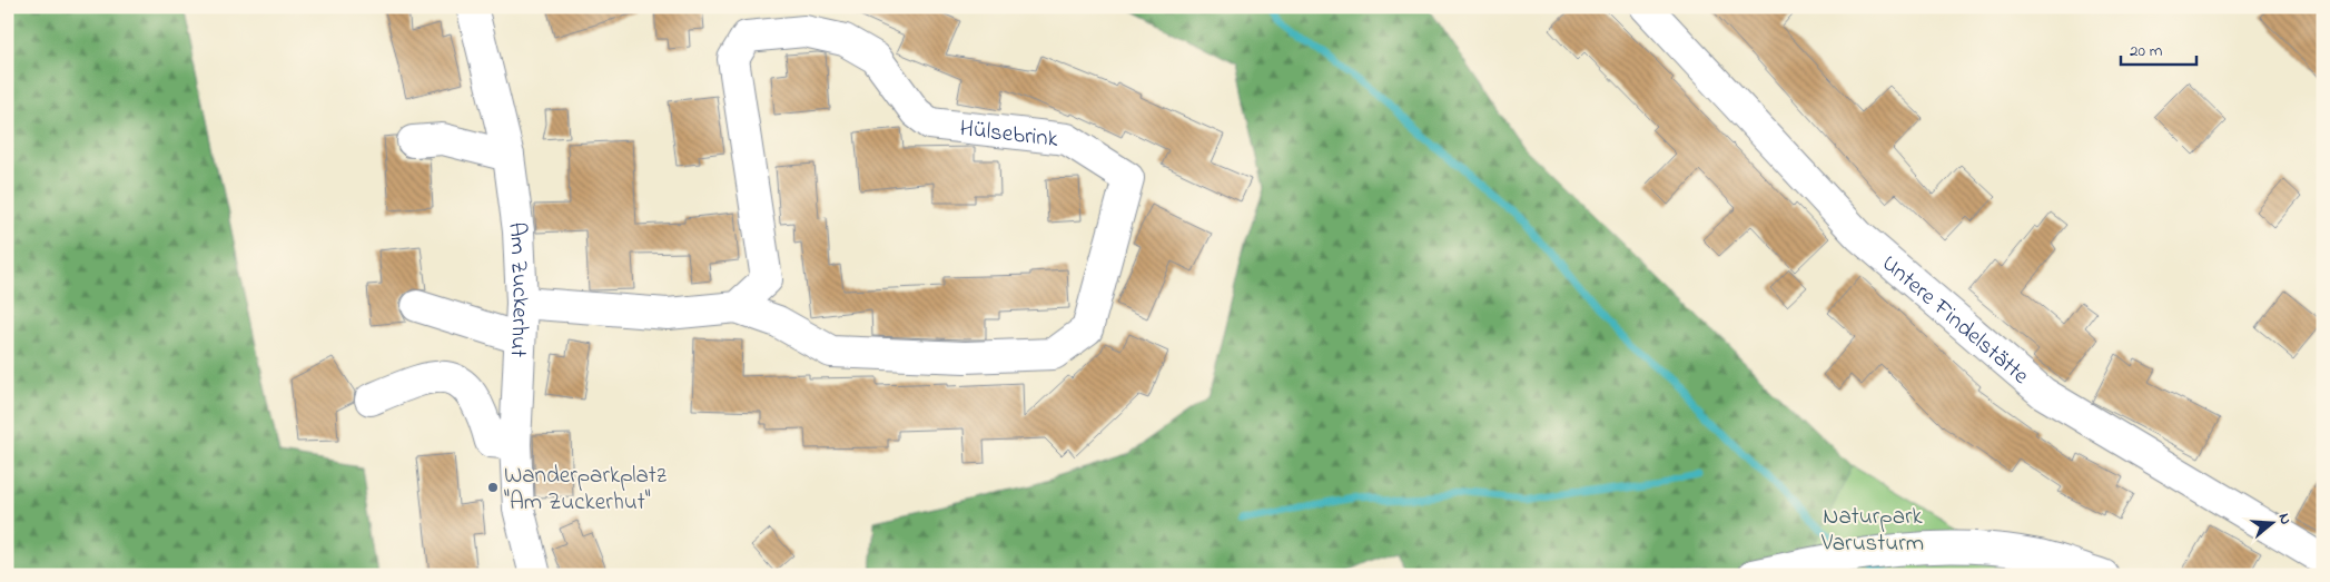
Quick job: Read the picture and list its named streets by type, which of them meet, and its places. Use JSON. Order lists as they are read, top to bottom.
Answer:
{
  "streets": {
    "street": ["Hülsebrink", "Am Zuckerhut", "Untere Findelstätte"]
  },
  "crossings": [
    ["Hülsebrink", "Am Zuckerhut"]
  ],
  "parks": ["Naturpark Varusturm"],
  "places": ["Wanderparkplatz \"Am Zuckerhut\""],
  "scale_bar": "20 m",
  "north": "right"
}
